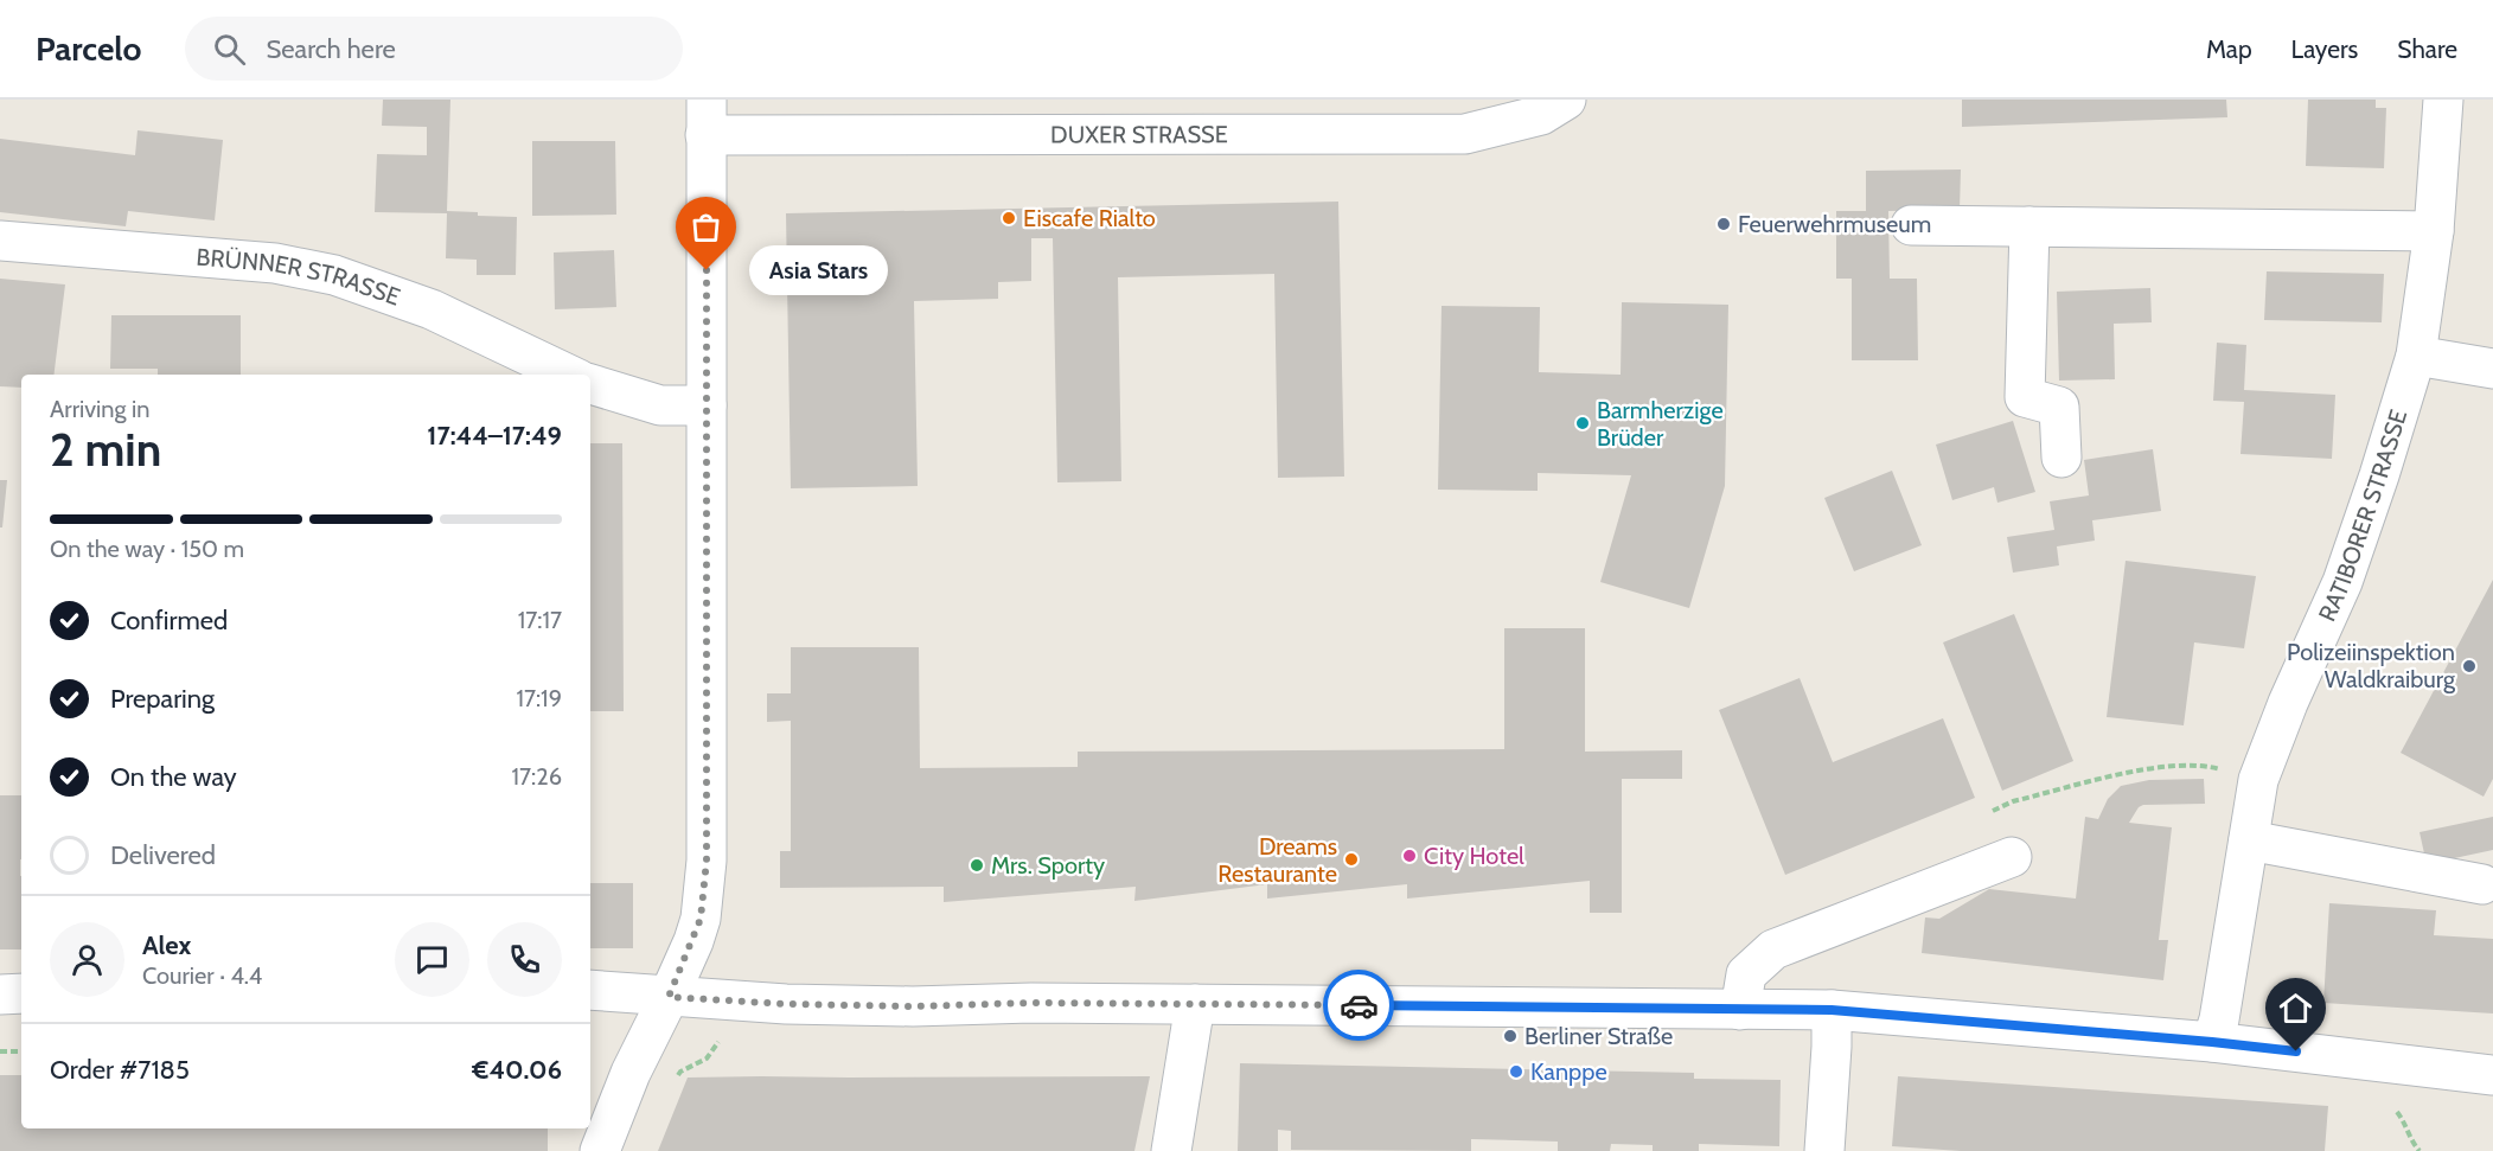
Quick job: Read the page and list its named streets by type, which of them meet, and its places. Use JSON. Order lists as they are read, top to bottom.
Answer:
{
  "streets": {
    "street": ["DUXER STRASSE", "BRÜNNER STRASSE", "RATIBORER STRASSE"]
  },
  "places": [
    "Eiscafe Rialto",
    "Feuerwehrmuseum",
    "Asia Stars",
    "Barmherzige Brüder",
    "Polizeiinspektion Waldkraiburg",
    "City Hotel",
    "Dreams Restaurante",
    "Mrs. Sporty",
    "Berliner Straße",
    "Kanppe"
  ],
  "page": {
    "header": "Parcelo",
    "search": "Search here",
    "nav": ["Map", "Layers", "Share"],
    "bubble": "Asia Stars",
    "heading": ["2 min", "Arriving in", "17:44–17:49"],
    "panel": [
      "Alex",
      "Courier · 4.4",
      "Order #7185",
      "€40.06"
    ],
    "bar": "On the way · 150 m",
    "list": [
      ["Confirmed", "17:17"],
      ["Preparing", "17:19"],
      ["On the way", "17:26"],
      "Delivered"
    ]
  }
}
